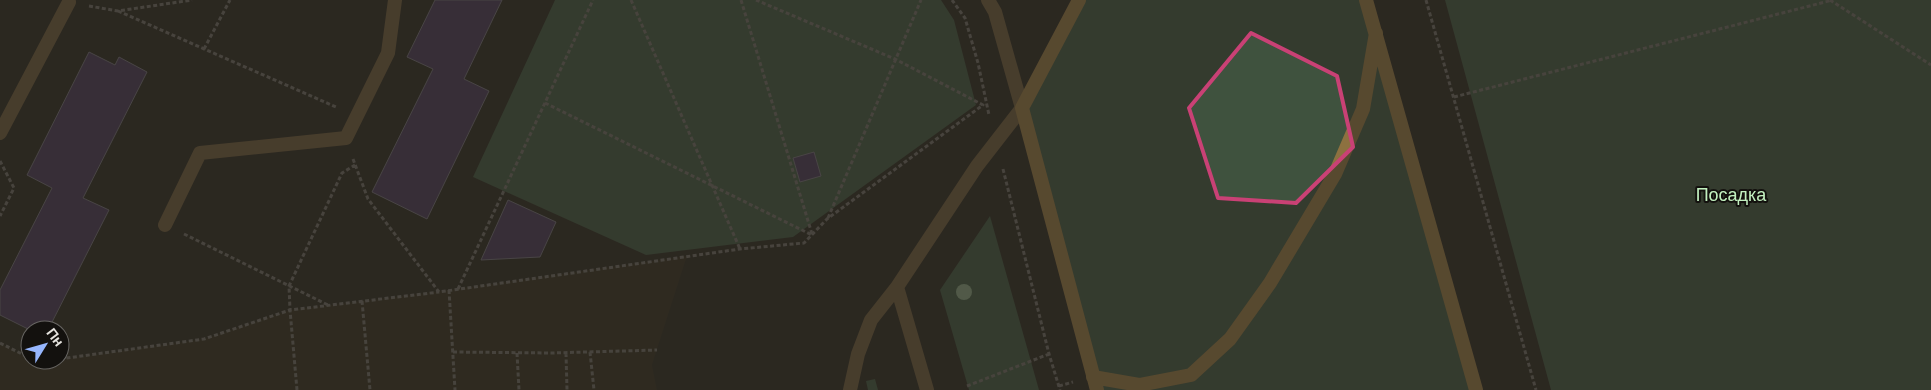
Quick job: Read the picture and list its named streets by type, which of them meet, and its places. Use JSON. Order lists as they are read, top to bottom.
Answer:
{
  "parks": ["Посадка"],
  "north": "top right"
}
